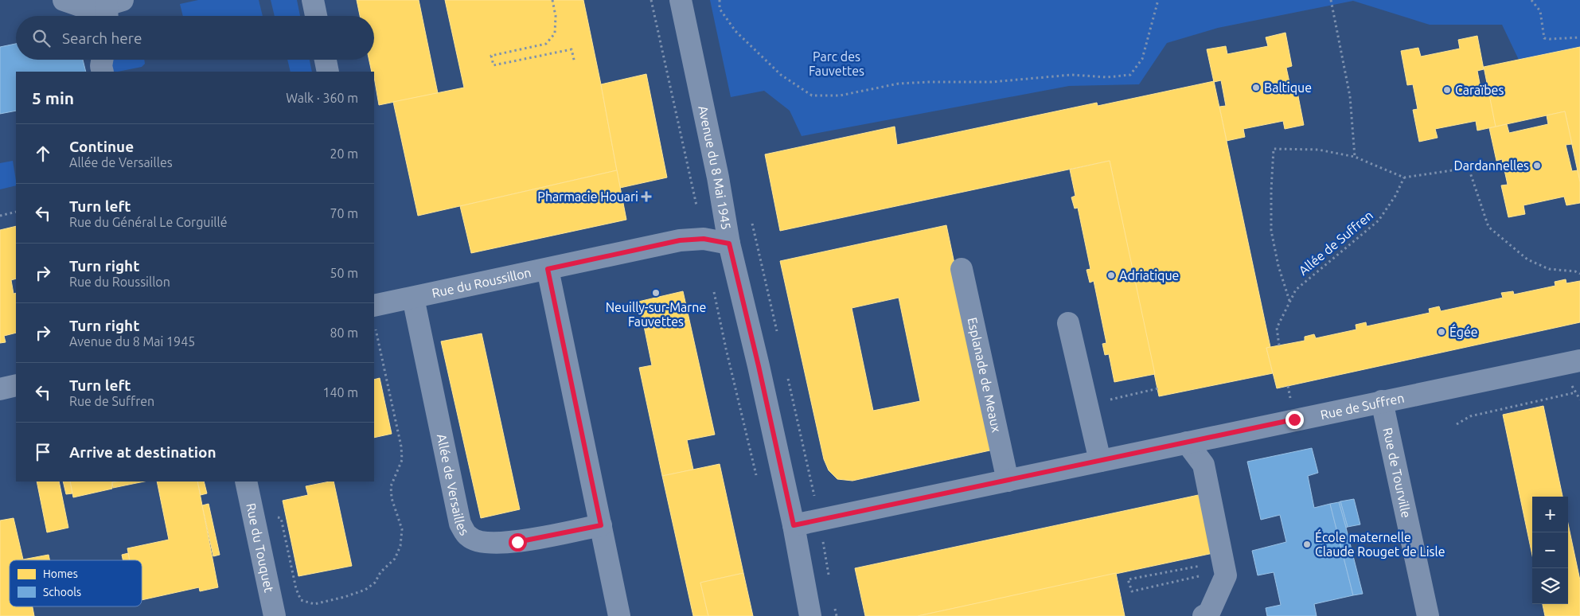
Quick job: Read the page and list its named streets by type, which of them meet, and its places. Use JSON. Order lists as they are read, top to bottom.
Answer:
{
  "streets": {
    "street": [
      "Avenue du 8 Mai 1945",
      "Rue du Roussillon",
      "Esplanade de Meaux",
      "Rue de Suffren",
      "Rue de Tourville",
      "Allée de Versailles",
      "Rue du Touquet"
    ],
    "path": ["Allée de Suffren"]
  },
  "crossings": [
    ["Avenue du 8 Mai 1945", "Rue du Roussillon"],
    ["Avenue du 8 Mai 1945", "Rue de Suffren"],
    ["Rue du Roussillon", "Allée de Versailles"],
    ["Esplanade de Meaux", "Rue de Suffren"],
    ["Rue de Suffren", "Rue de Tourville"]
  ],
  "parks": ["Parc des Fauvettes"],
  "places": {
    "other": [
      "Baltique",
      "Caraïbes",
      "Dardannelles",
      "Adriatique",
      "Neuilly-sur-Marne Fauvettes",
      "Égée",
      "École maternelle Claude Rouget de Lisle"
    ],
    "health": ["Pharmacie Houari"]
  },
  "legend": ["Homes", "Schools"],
  "page": {
    "search": "Search here",
    "heading": ["5 min", "Walk · 360 m"],
    "list": [
      ["Continue", "Allée de Versailles", "20 m"],
      ["Turn left", "Rue du Général Le Corguillé", "70 m"],
      ["Turn right", "Rue du Roussillon", "50 m"],
      ["Turn right", "Avenue du 8 Mai 1945", "80 m"],
      ["Turn left", "Rue de Suffren", "140 m"],
      "Arrive at destination"
    ],
    "map_buttons": ["+", "−"]
  }
}
